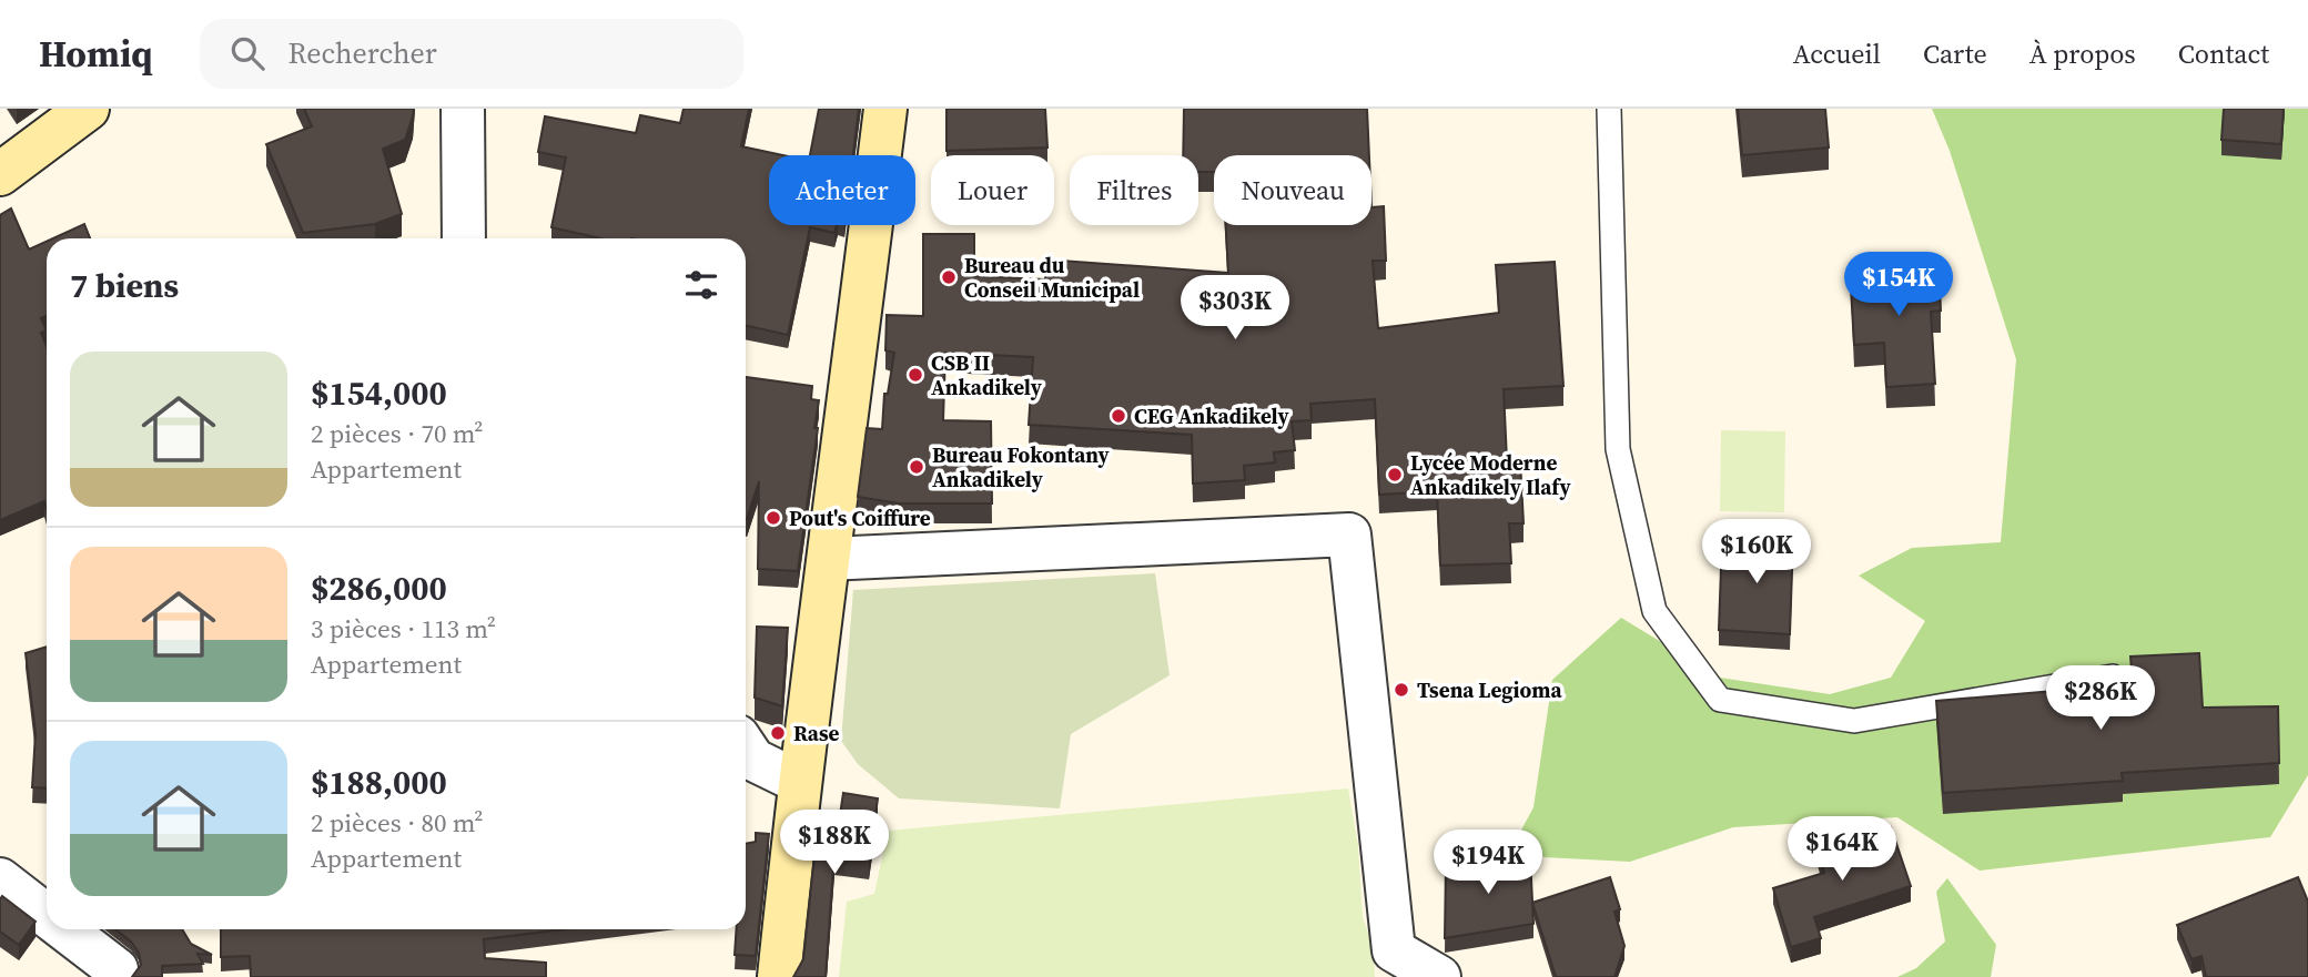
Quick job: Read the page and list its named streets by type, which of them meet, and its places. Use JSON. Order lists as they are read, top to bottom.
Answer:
{
  "places": [
    "Bureau du Conseil Municipal",
    "CSB II Ankadikely",
    "CEG Ankadikely",
    "Bureau Fokontany Ankadikely",
    "Lycée Moderne Ankadikely Ilafy",
    "Pout's Coiffure",
    "Tsena Legioma",
    "Rase"
  ],
  "page": {
    "header": "Homiq",
    "search": "Rechercher",
    "nav": [
      "Accueil",
      "Carte",
      "À propos",
      "Contact"
    ],
    "chip": [
      "Acheter",
      "Louer",
      "Filtres",
      "Nouveau"
    ],
    "heading": "7 biens",
    "price": [
      "$154K",
      "$303K",
      "$160K",
      "$286K",
      "$188K",
      "$164K",
      "$194K"
    ],
    "list": [
      {
        "name": "$154,000",
        "note": "2 pièces · 70 m² · Appartement"
      },
      {
        "name": "$286,000",
        "note": "3 pièces · 113 m² · Appartement"
      },
      {
        "name": "$188,000",
        "note": "2 pièces · 80 m² · Appartement"
      }
    ]
  }
}
